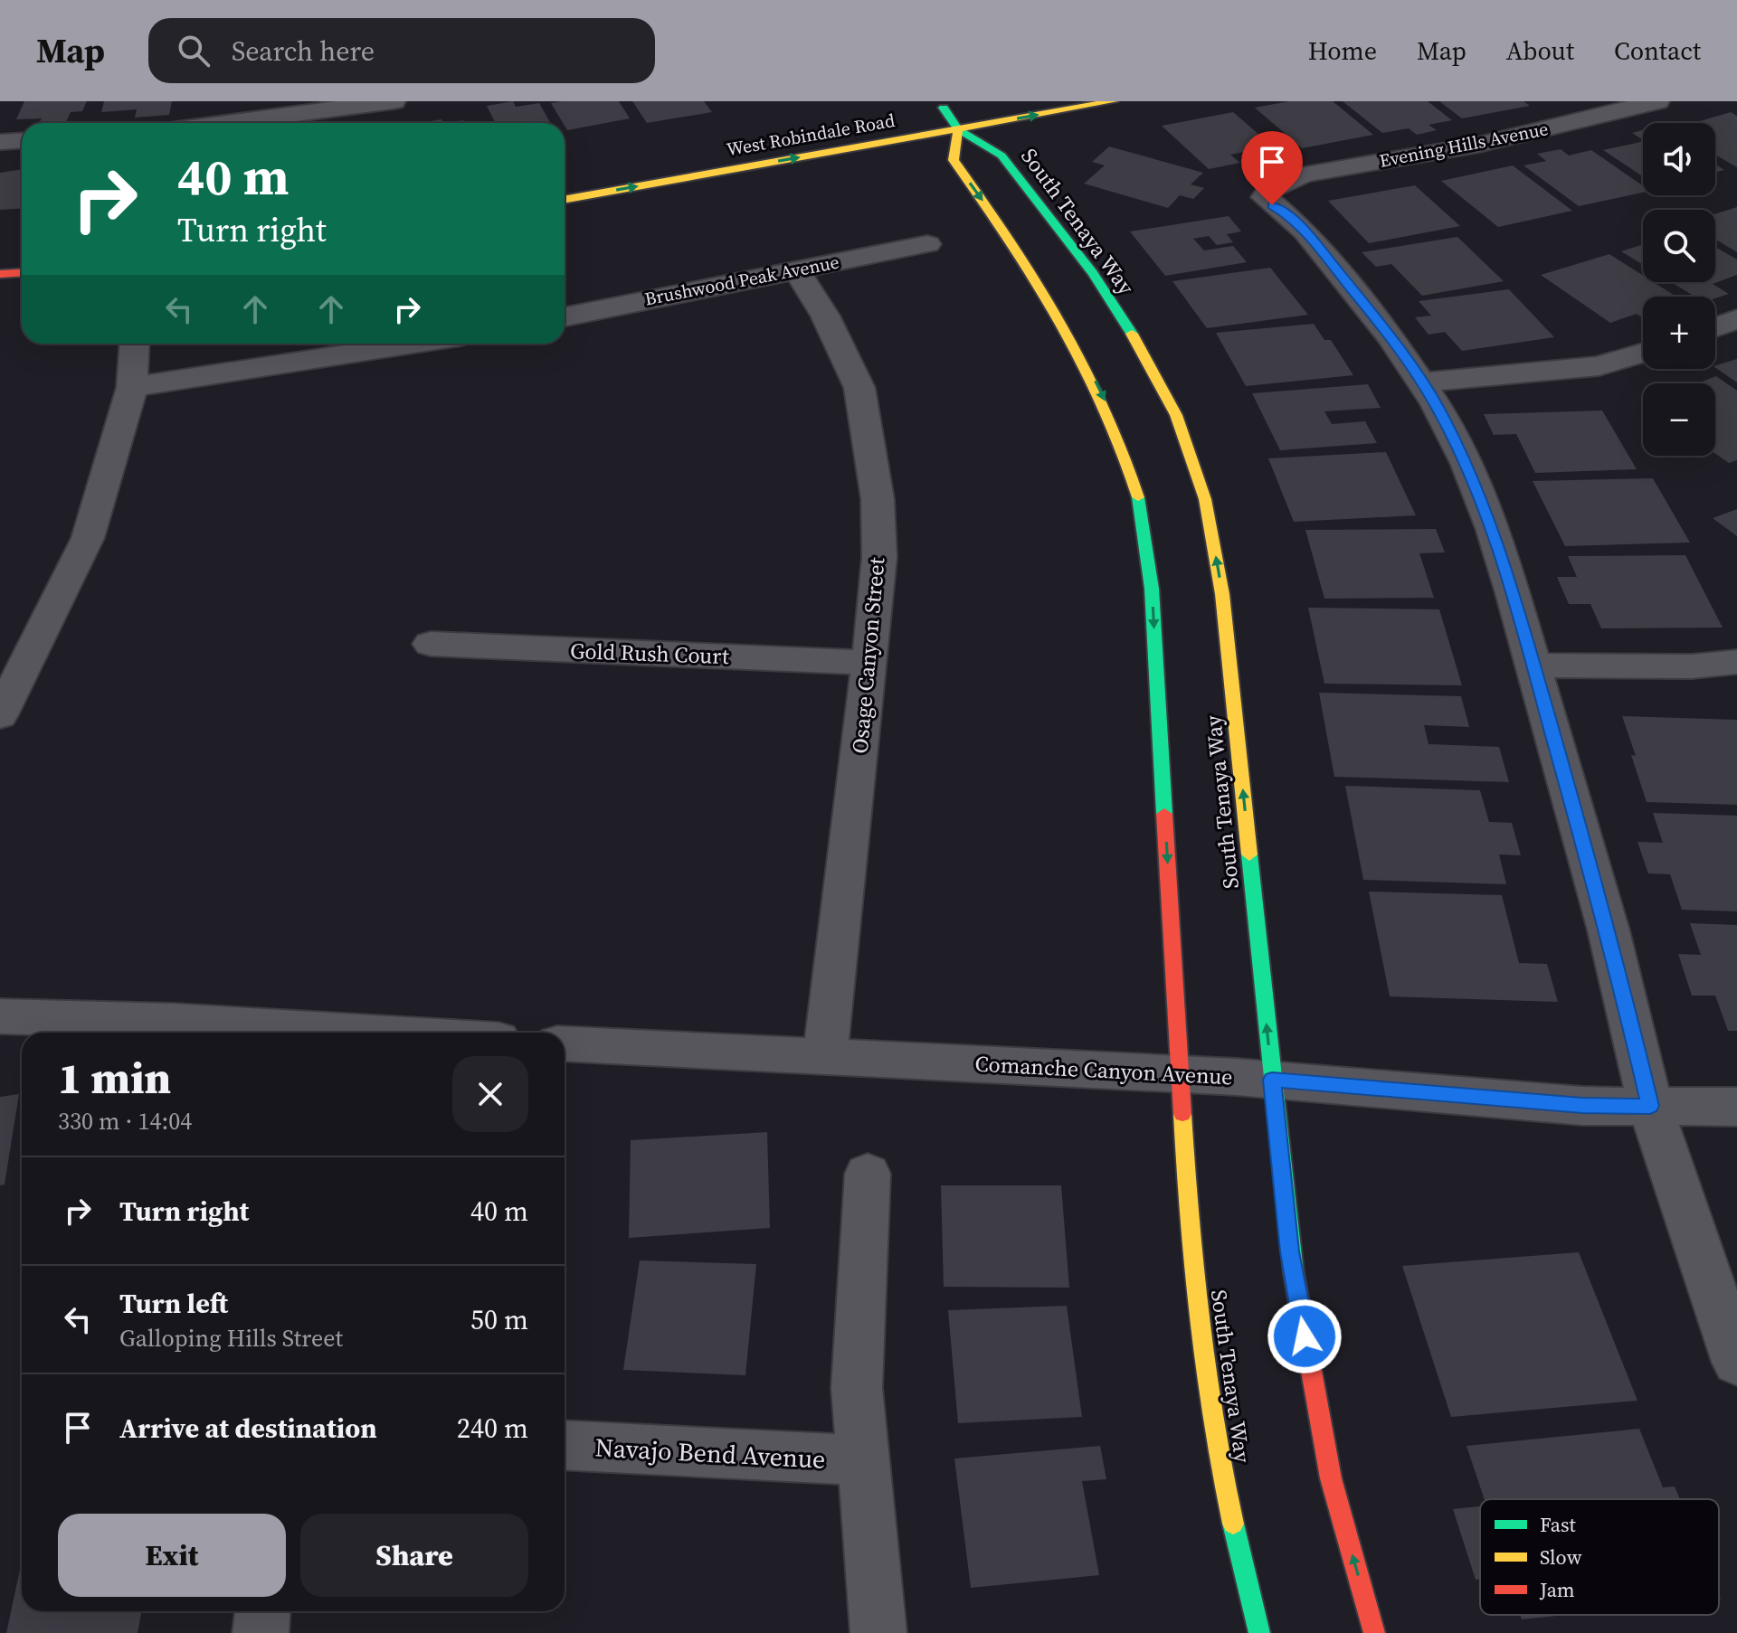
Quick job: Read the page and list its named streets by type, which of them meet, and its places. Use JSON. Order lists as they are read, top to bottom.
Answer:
{
  "streets": {
    "street": [
      "West Robindale Road",
      "Evening Hills Avenue",
      "South Tenaya Way",
      "Brushwood Peak Avenue",
      "Gold Rush Court",
      "Osage Canyon Street",
      "Comanche Canyon Avenue",
      "Navajo Bend Avenue"
    ]
  },
  "crossings": [
    ["West Robindale Road", "South Tenaya Way"],
    ["South Tenaya Way", "Comanche Canyon Avenue"],
    ["Brushwood Peak Avenue", "Osage Canyon Street"],
    ["Gold Rush Court", "Osage Canyon Street"],
    ["Osage Canyon Street", "Comanche Canyon Avenue"]
  ],
  "one_way": ["West Robindale Road"],
  "legend": ["Fast", "Slow", "Jam"],
  "page": {
    "header": "Map",
    "search": "Search here",
    "nav": [
      "Home",
      "Map",
      "About",
      "Contact"
    ],
    "map_buttons": ["+", "−"],
    "turn": ["40 m", "Turn right"],
    "heading": ["1 min", "330 m · 14:04"],
    "list": [
      {
        "name": "Turn right",
        "value": "40 m"
      },
      {
        "name": "Turn left",
        "note": "Galloping Hills Street",
        "value": "50 m"
      },
      {
        "name": "Arrive at destination",
        "value": "240 m"
      }
    ],
    "buttons": ["Exit", "Share"]
  }
}
